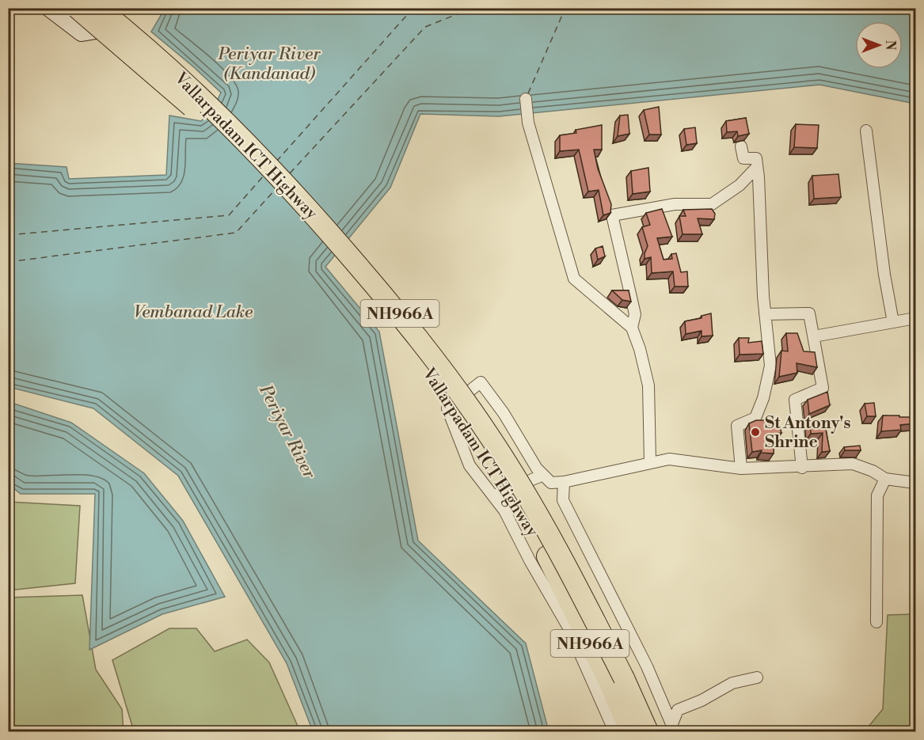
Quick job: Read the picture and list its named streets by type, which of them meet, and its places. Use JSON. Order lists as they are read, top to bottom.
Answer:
{
  "streets": {
    "highway": ["Vallarpadam ICT Highway", "NH966A"]
  },
  "water": ["Periyar River (Kandanad)", "Vembanad Lake", "Periyar River"],
  "places": ["St Antony's Shrine"],
  "north": "right"
}
